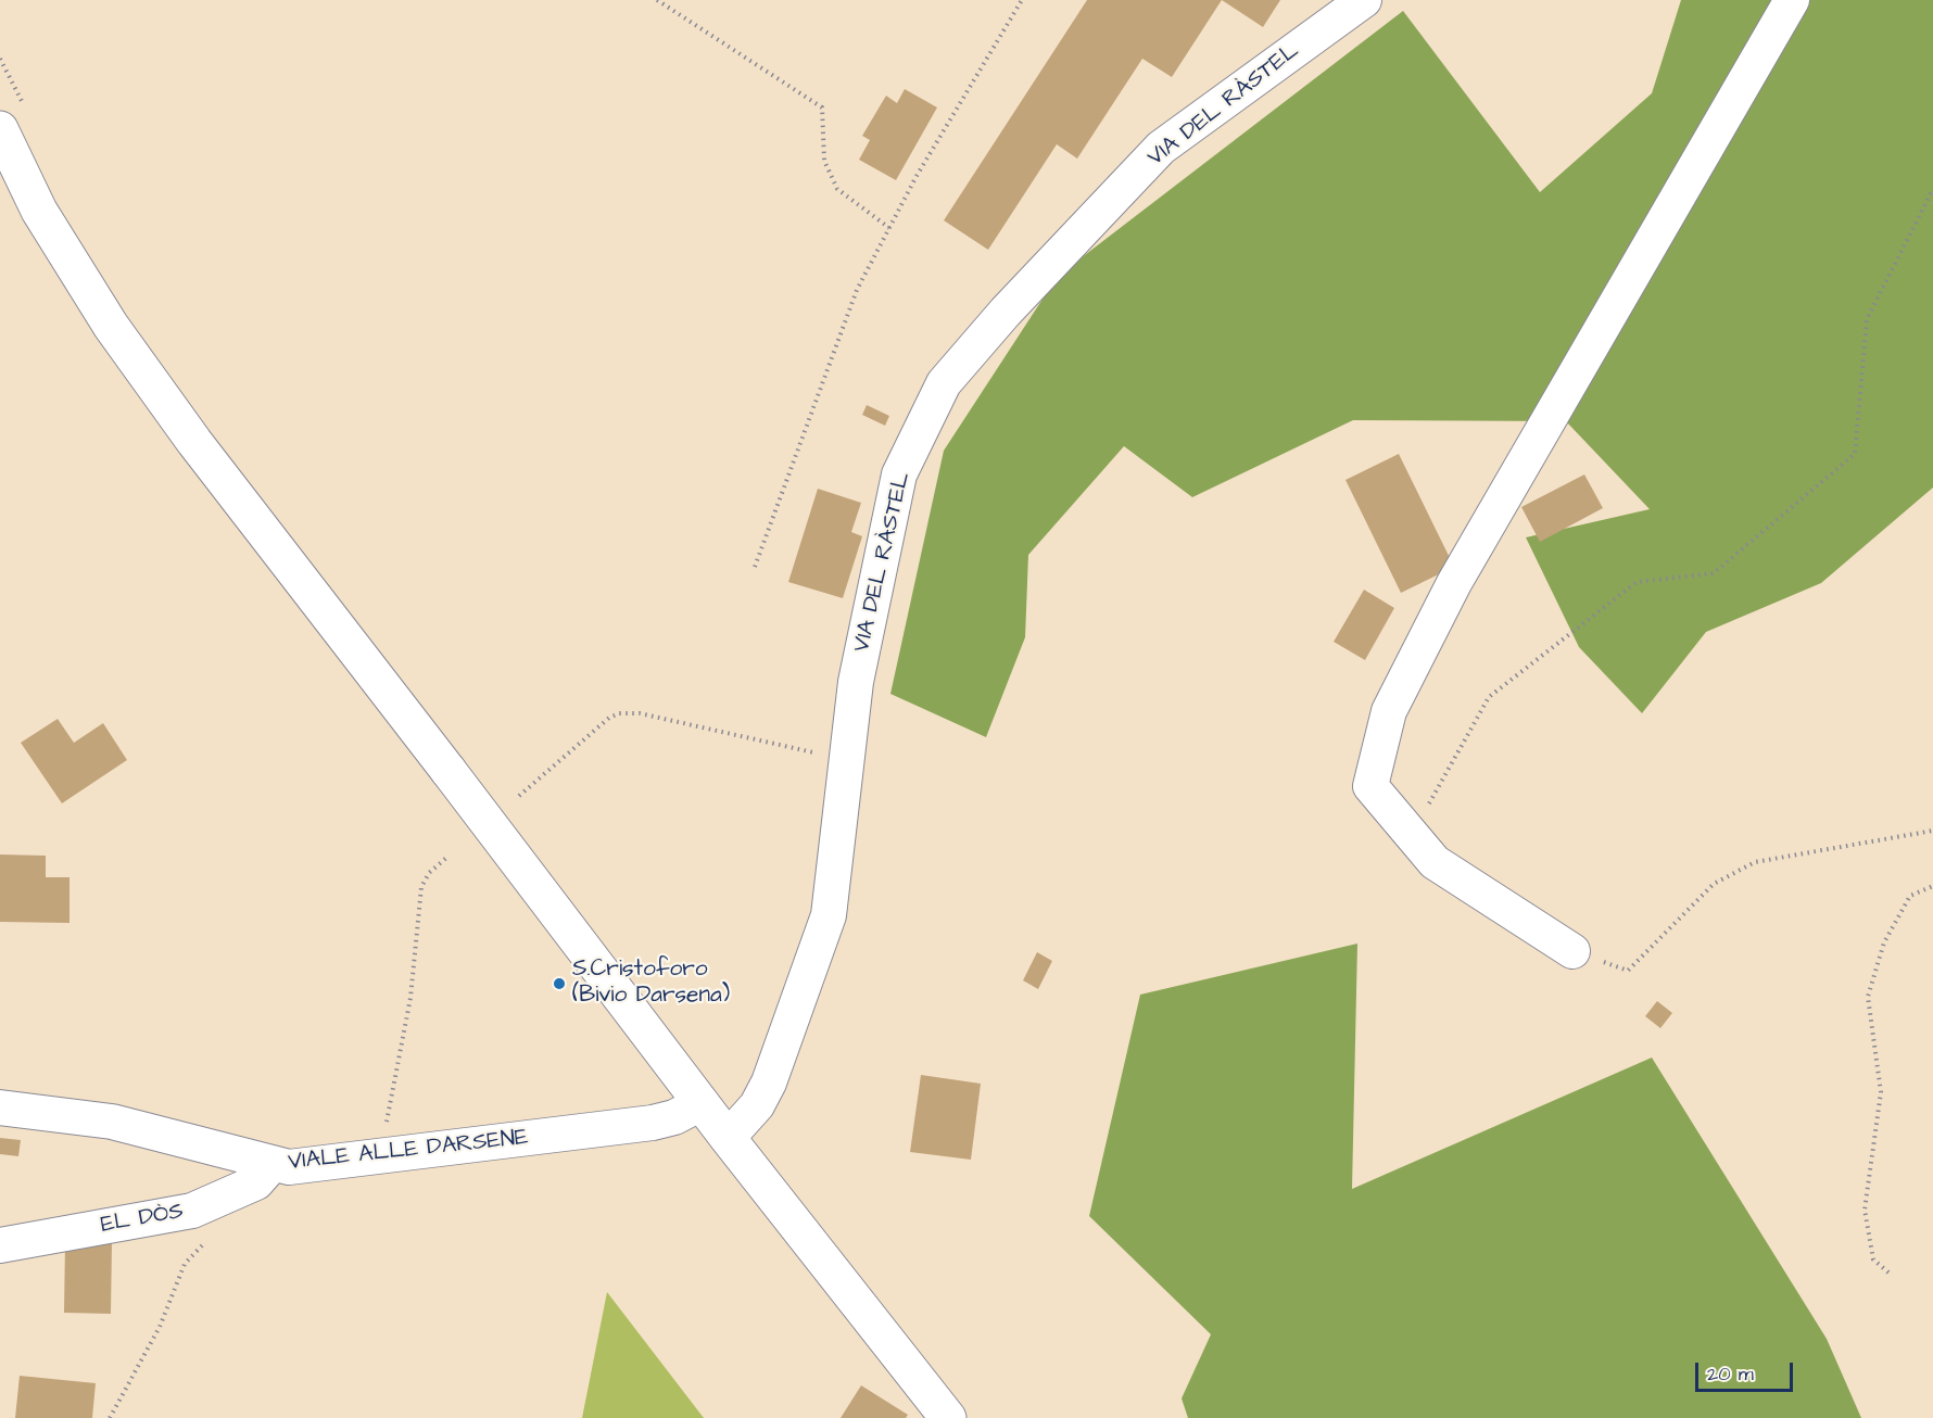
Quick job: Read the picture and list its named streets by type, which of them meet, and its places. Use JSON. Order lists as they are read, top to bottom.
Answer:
{
  "streets": {
    "street": ["VIA DEL RÀSTEL", "VIALE ALLE DARSENE", "EL DÒS"]
  },
  "crossings": [
    ["VIALE ALLE DARSENE", "EL DÒS"]
  ],
  "places": ["S.Cristoforo (Bivio Darsena)"],
  "scale_bar": "20 m"
}
